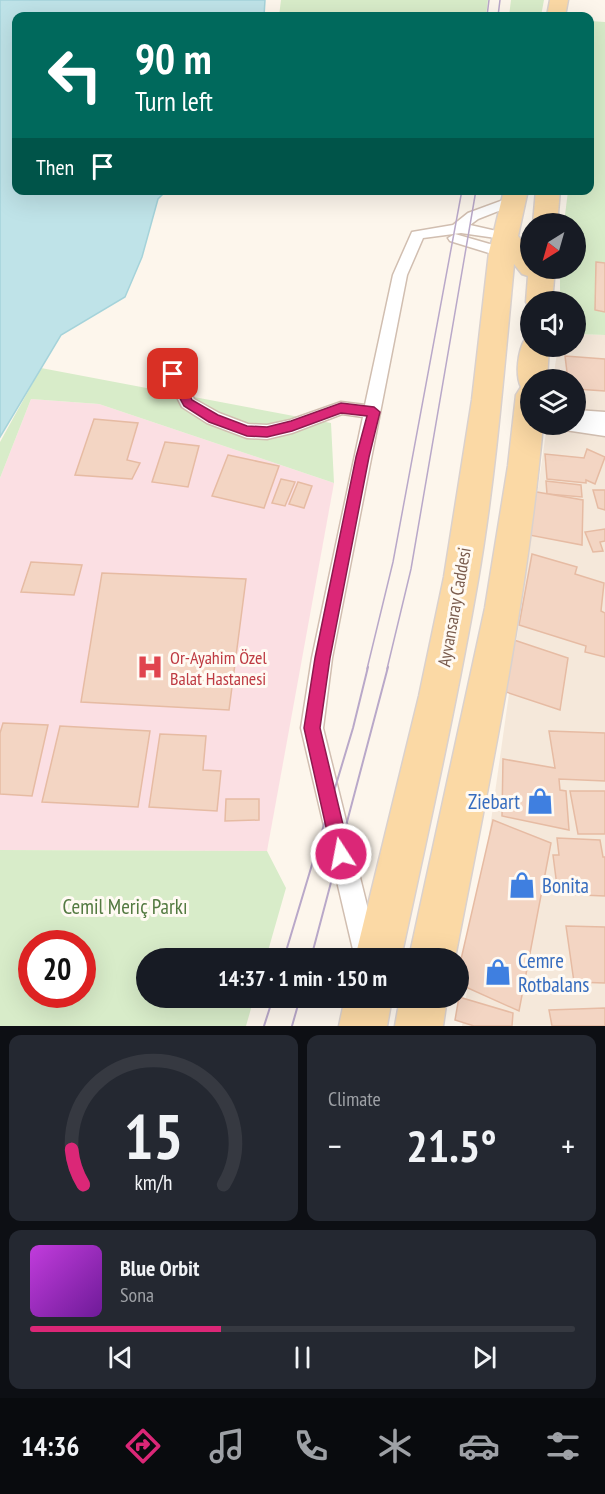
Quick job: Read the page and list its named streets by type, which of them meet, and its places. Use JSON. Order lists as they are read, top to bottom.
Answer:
{
  "streets": {
    "main road": ["Ayvansaray Caddesi"]
  },
  "parks": ["Cemil Meriç Parkı"],
  "places": {
    "hospital": ["Or-Ayahim Özel Balat Hastanesi"],
    "shop": ["Ziebart", "Bonita", "Cemre Rotbalans"]
  },
  "north": "bottom left",
  "page": {
    "turn": ["90 m", "Turn left"],
    "then": "Then",
    "limit": "20",
    "trip": "14:37 · 1 min · 150 m",
    "tile": "Climate",
    "heat": ["−", "21.5°", "+"],
    "song": ["Blue Orbit", "Sona"],
    "tabs": "14:36",
    "gauge": ["15", "km/h"]
  }
}
